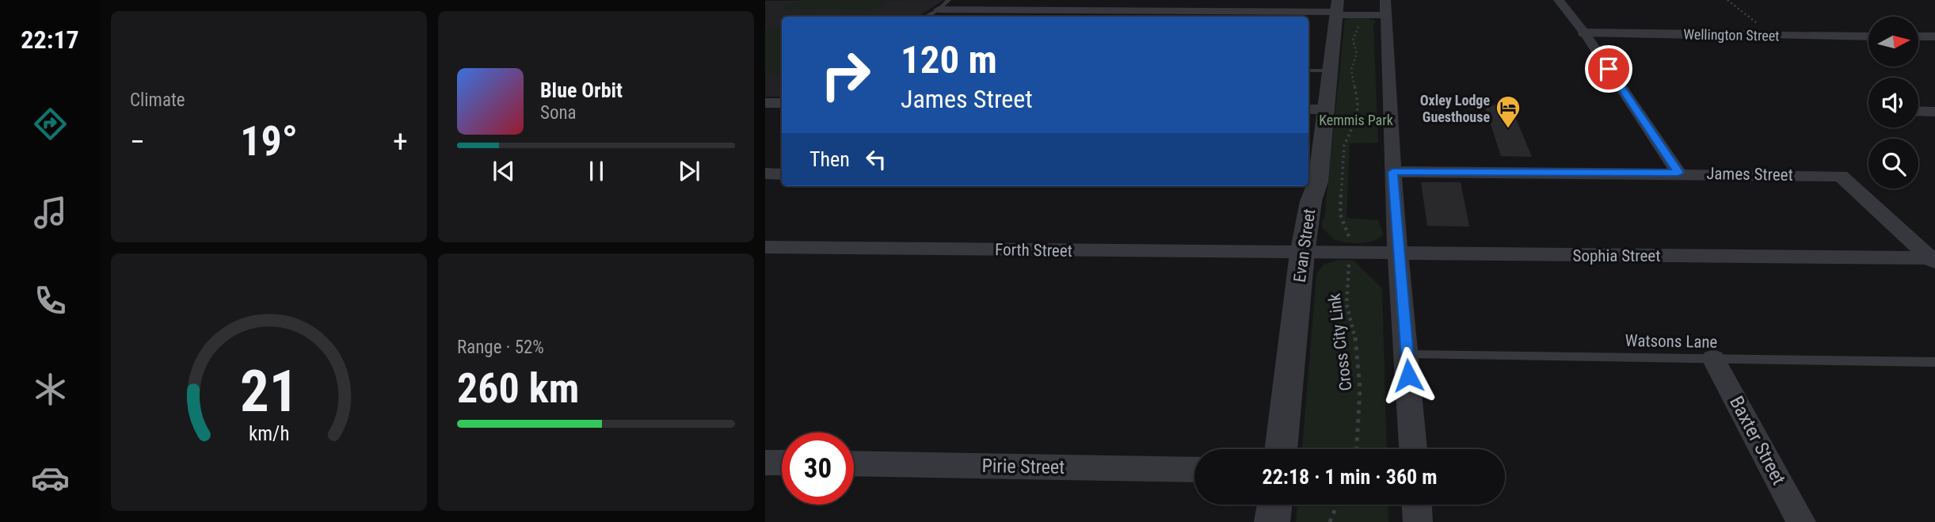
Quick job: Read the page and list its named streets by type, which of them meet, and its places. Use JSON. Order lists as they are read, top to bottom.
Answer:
{
  "streets": {
    "street": [
      "Wellington Street",
      "James Street",
      "Evan Street",
      "Forth Street",
      "Sophia Street",
      "Baxter Street",
      "Pirie Street"
    ],
    "lane": ["Watsons Lane"],
    "path": ["Cross City Link"]
  },
  "crossings": [
    ["James Street", "Sophia Street"],
    ["Evan Street", "Forth Street"],
    ["Evan Street", "Sophia Street"],
    ["Evan Street", "Cross City Link"],
    ["Forth Street", "Sophia Street"],
    ["Sophia Street", "Cross City Link"],
    ["Watsons Lane", "Baxter Street"]
  ],
  "parks": ["Kemmis Park"],
  "places": {
    "hotel": ["Oxley Lodge Guesthouse"]
  },
  "north": "right",
  "page": {
    "tabs": "22:17",
    "tile": [
      "Climate",
      ["Range · 52%", "260 km"]
    ],
    "turn": ["120 m", "James Street"],
    "song": ["Blue Orbit", "Sona"],
    "heat": ["−", "19°", "+"],
    "then": "Then",
    "limit": "30",
    "trip": "22:18 · 1 min · 360 m",
    "gauge": ["21", "km/h"]
  }
}
